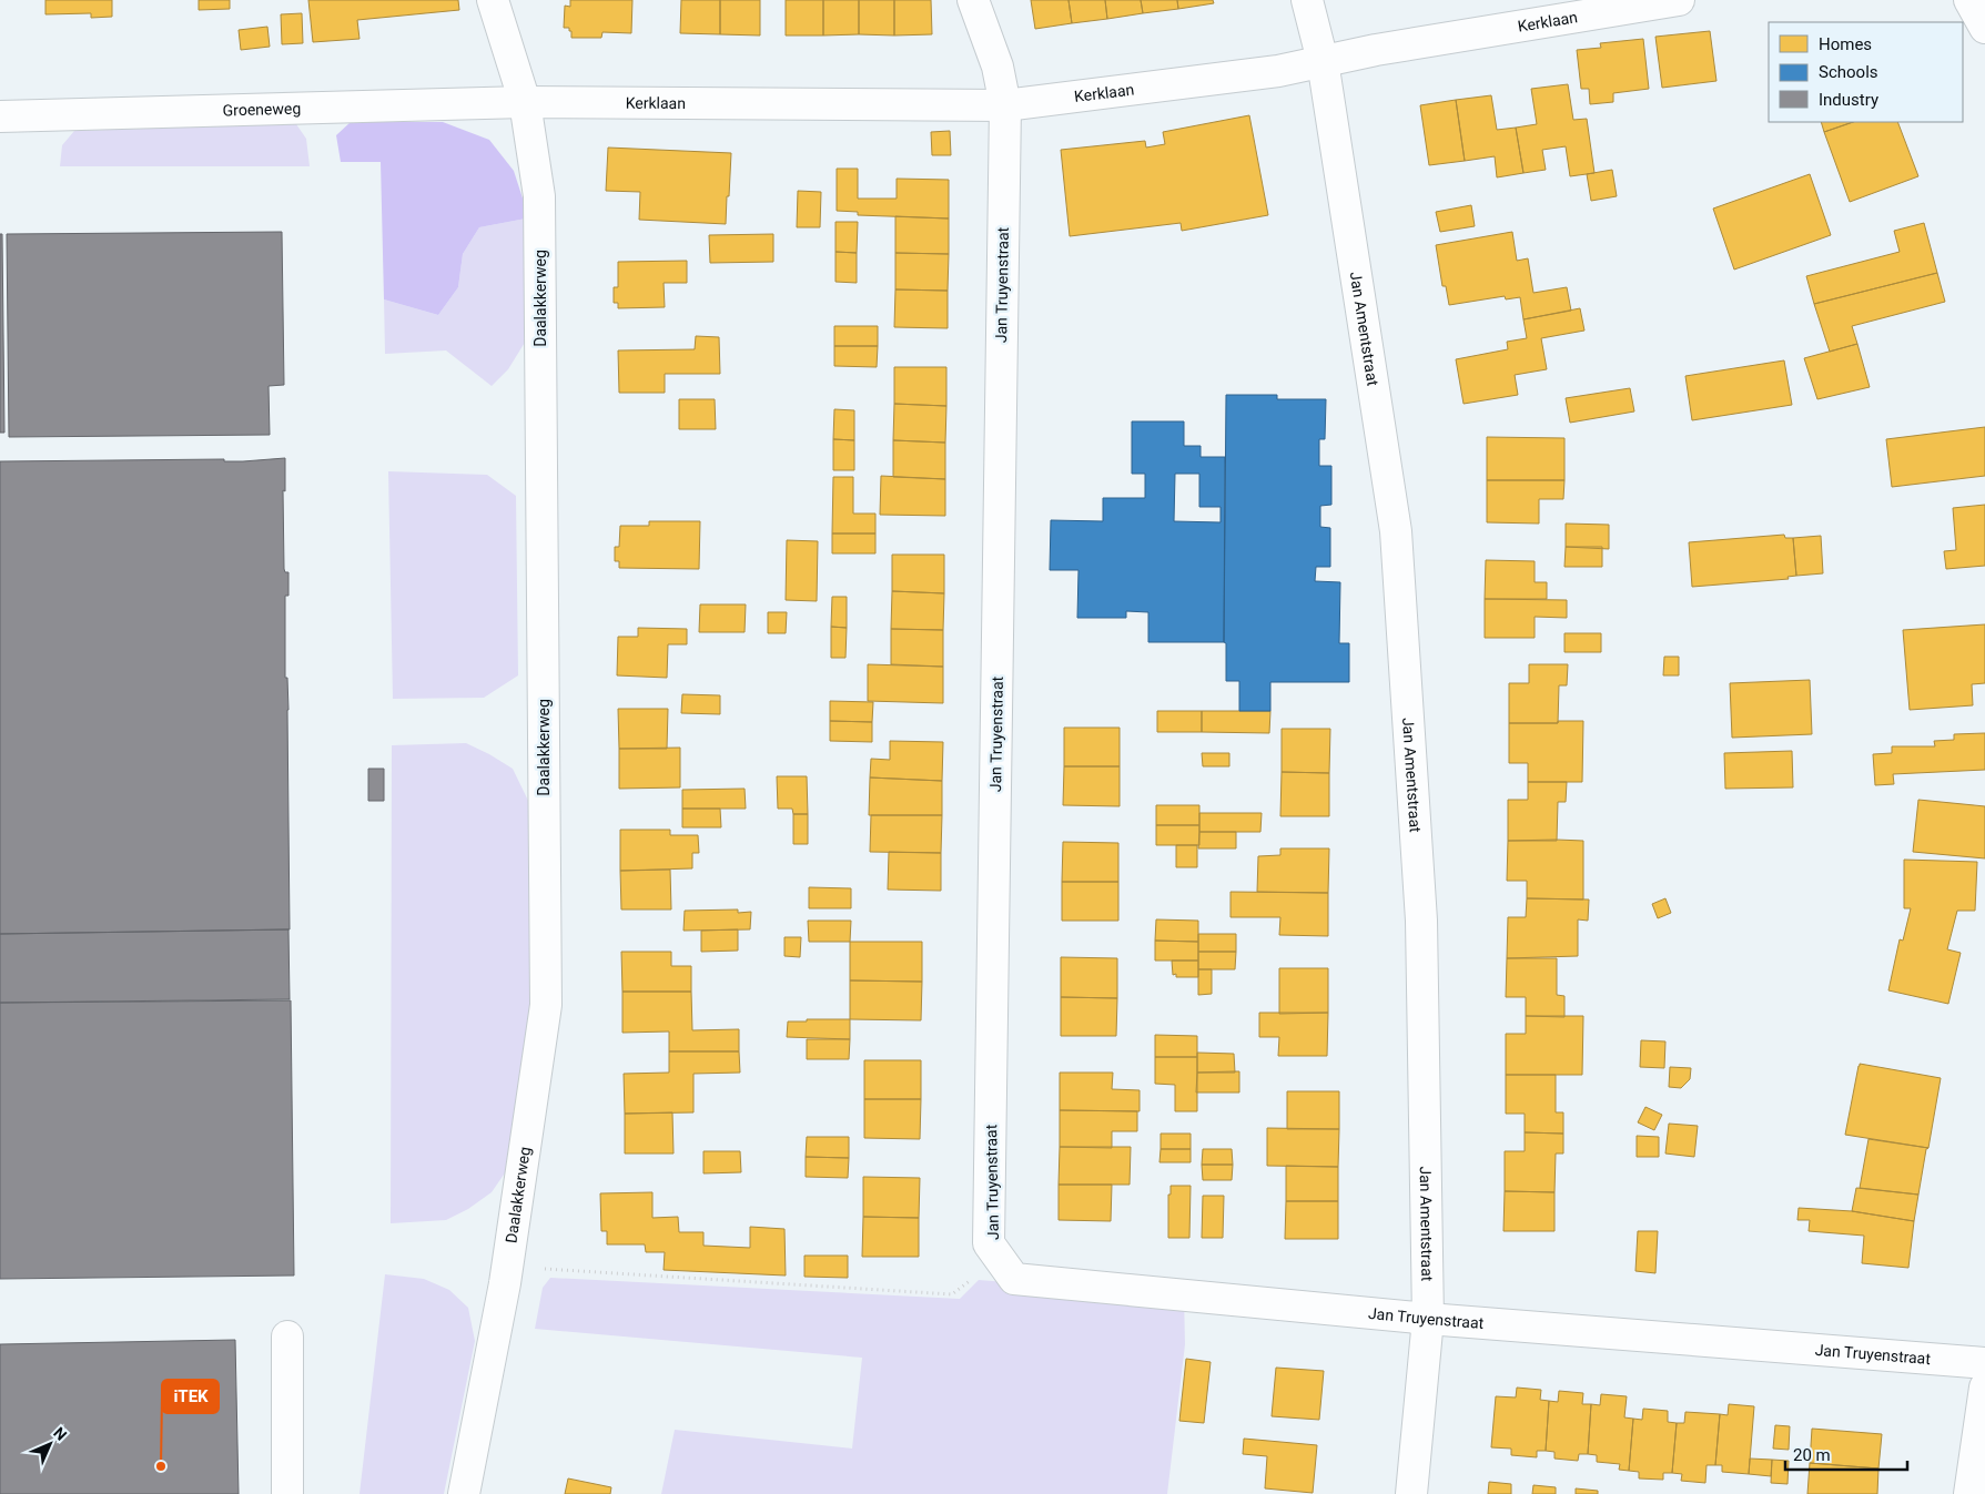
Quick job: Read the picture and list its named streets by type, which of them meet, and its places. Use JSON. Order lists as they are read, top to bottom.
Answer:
{
  "streets": {
    "street": [
      "Kerklaan",
      "Groeneweg",
      "Jan Truyenstraat",
      "Daalakkerweg",
      "Jan Amentstraat"
    ]
  },
  "crossings": [
    ["Kerklaan", "Groeneweg"],
    ["Kerklaan", "Jan Truyenstraat"],
    ["Kerklaan", "Daalakkerweg"],
    ["Kerklaan", "Jan Amentstraat"],
    ["Groeneweg", "Daalakkerweg"],
    ["Jan Truyenstraat", "Jan Amentstraat"]
  ],
  "places": ["iTEK"],
  "legend": ["Homes", "Schools", "Industry"],
  "scale_bar": "20 m",
  "north": "top right"
}
